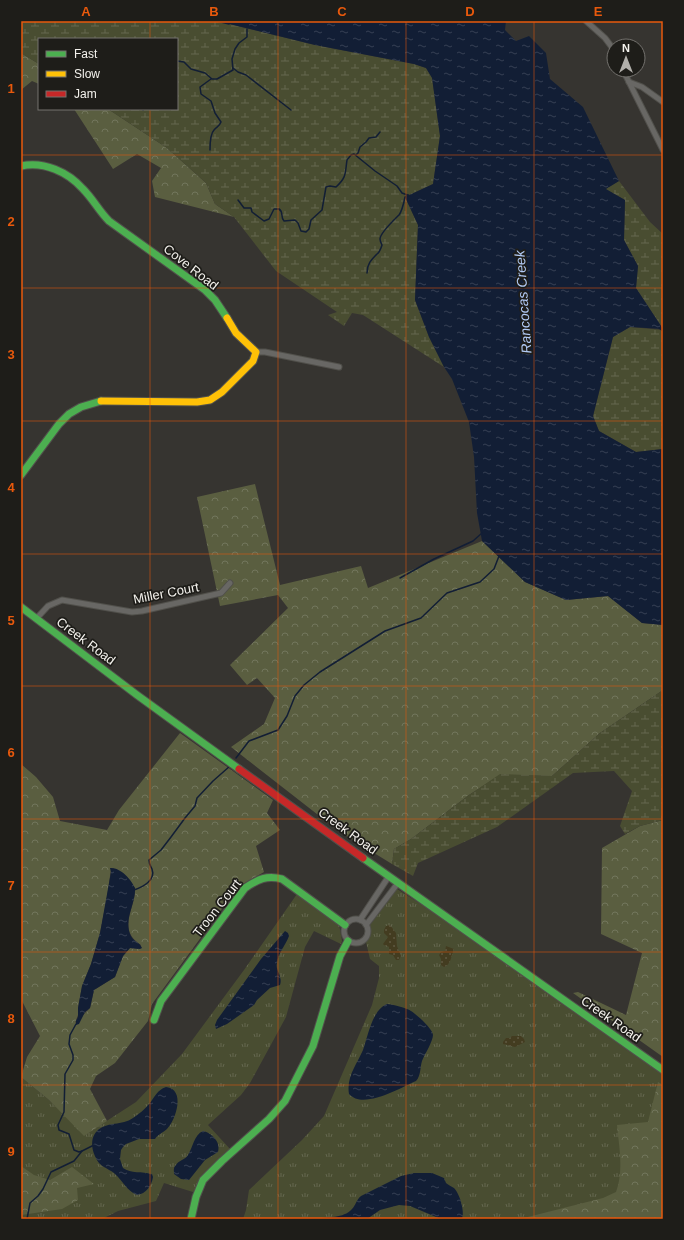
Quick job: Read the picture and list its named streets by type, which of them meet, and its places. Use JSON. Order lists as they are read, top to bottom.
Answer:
{
  "streets": {
    "street": [
      "Cove Road",
      "Miller Court",
      "Creek Road",
      "Troon Court"
    ]
  },
  "crossings": [
    ["Miller Court", "Creek Road"]
  ],
  "water": ["Rancocas Creek"],
  "legend": ["Fast", "Slow", "Jam"],
  "north": "top",
  "grid": {
    "columns": [
      "A",
      "B",
      "C",
      "D",
      "E"
    ],
    "rows": [
      "1",
      "2",
      "3",
      "4",
      "5",
      "6",
      "7",
      "8",
      "9"
    ]
  }
}
